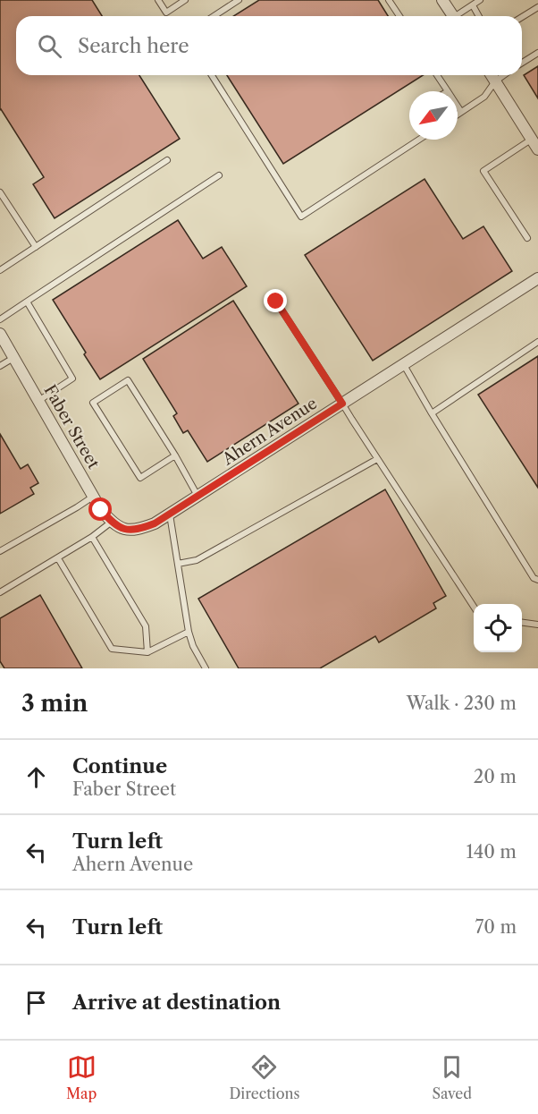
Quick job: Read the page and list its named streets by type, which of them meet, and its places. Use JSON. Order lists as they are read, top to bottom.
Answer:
{
  "streets": {
    "street": ["Faber Street", "Ahern Avenue"]
  },
  "crossings": [
    ["Faber Street", "Ahern Avenue"]
  ],
  "north": "bottom left",
  "page": {
    "search": "Search here",
    "heading": ["3 min", "Walk · 230 m"],
    "list": [
      ["Continue", "Faber Street", "20 m"],
      ["Turn left", "Ahern Avenue", "140 m"],
      ["Turn left", "70 m"],
      "Arrive at destination"
    ],
    "nav": ["Map", "Directions", "Saved"]
  }
}
